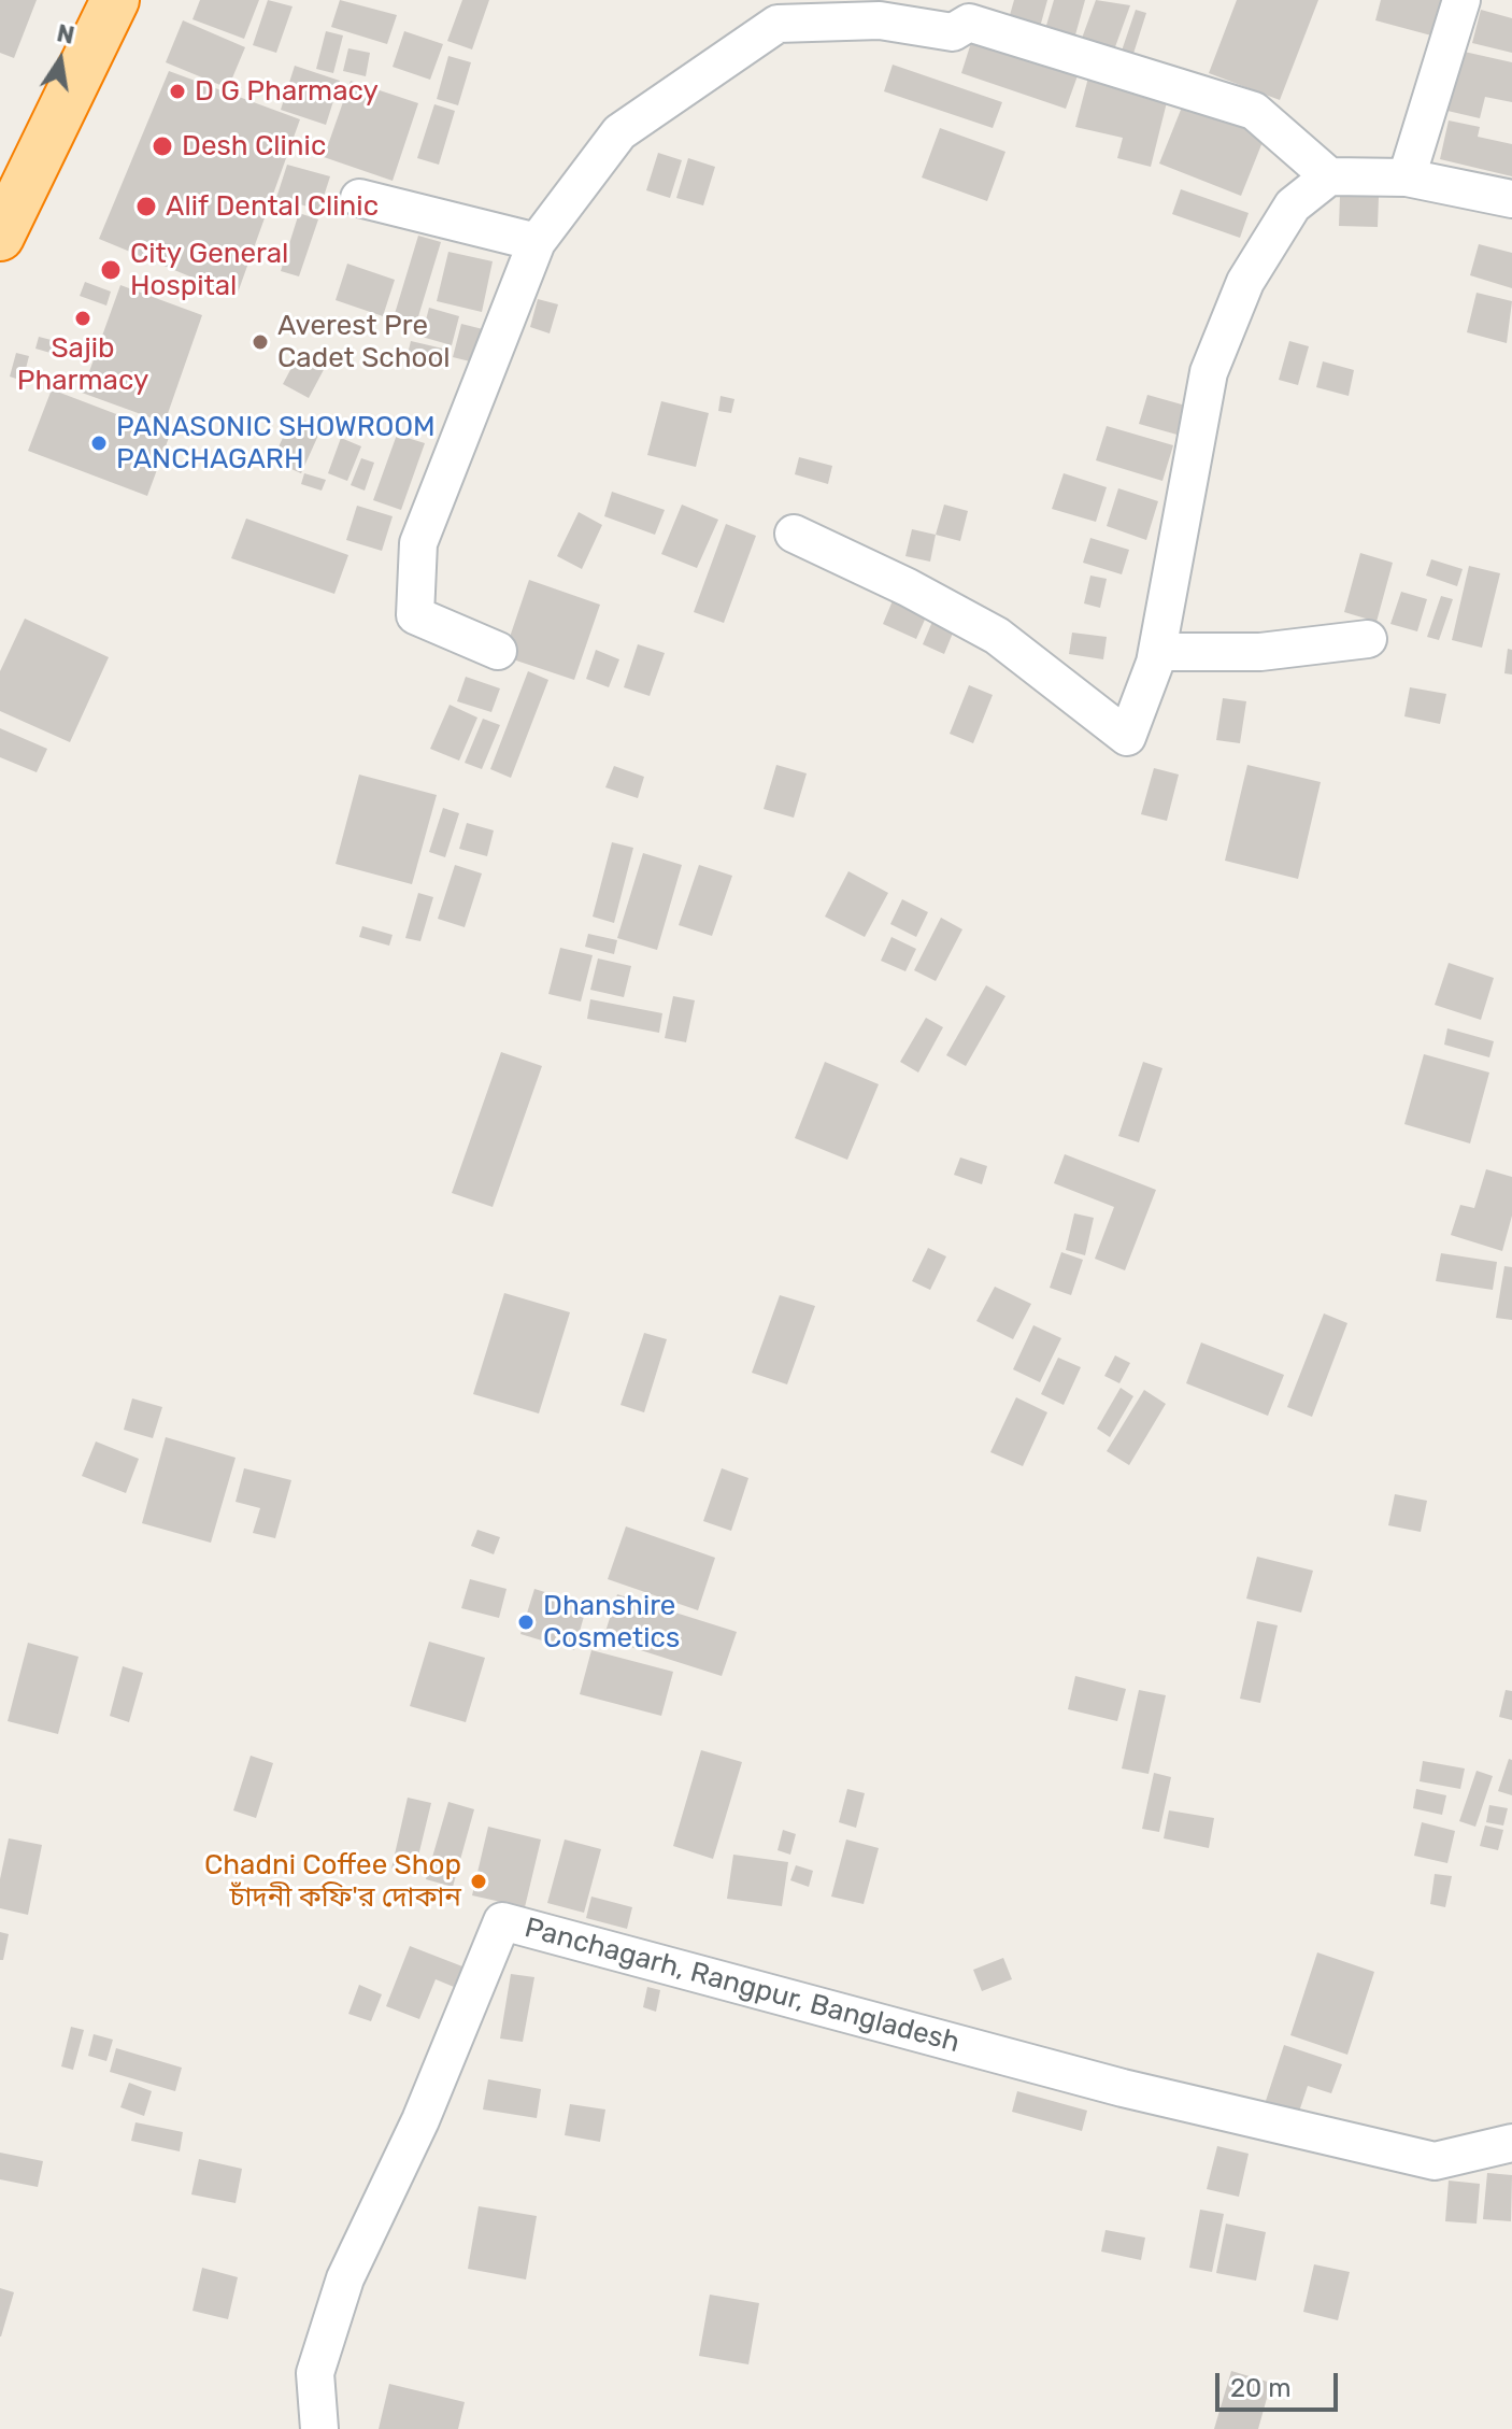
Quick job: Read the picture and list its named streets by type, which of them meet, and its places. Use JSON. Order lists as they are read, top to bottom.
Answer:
{
  "streets": {
    "street": ["Panchagarh, Rangpur, Bangladesh"]
  },
  "places": [
    "D G Pharmacy",
    "Desh Clinic",
    "Alif Dental Clinic",
    "City General Hospital",
    "Sajib Pharmacy",
    "Averest Pre Cadet School",
    "PANASONIC SHOWROOM PANCHAGARH",
    "Dhanshire Cosmetics",
    "Chadni Coffee Shop চাঁদনী কফি'র দোকান"
  ],
  "scale_bar": "20 m",
  "north": "top"
}
